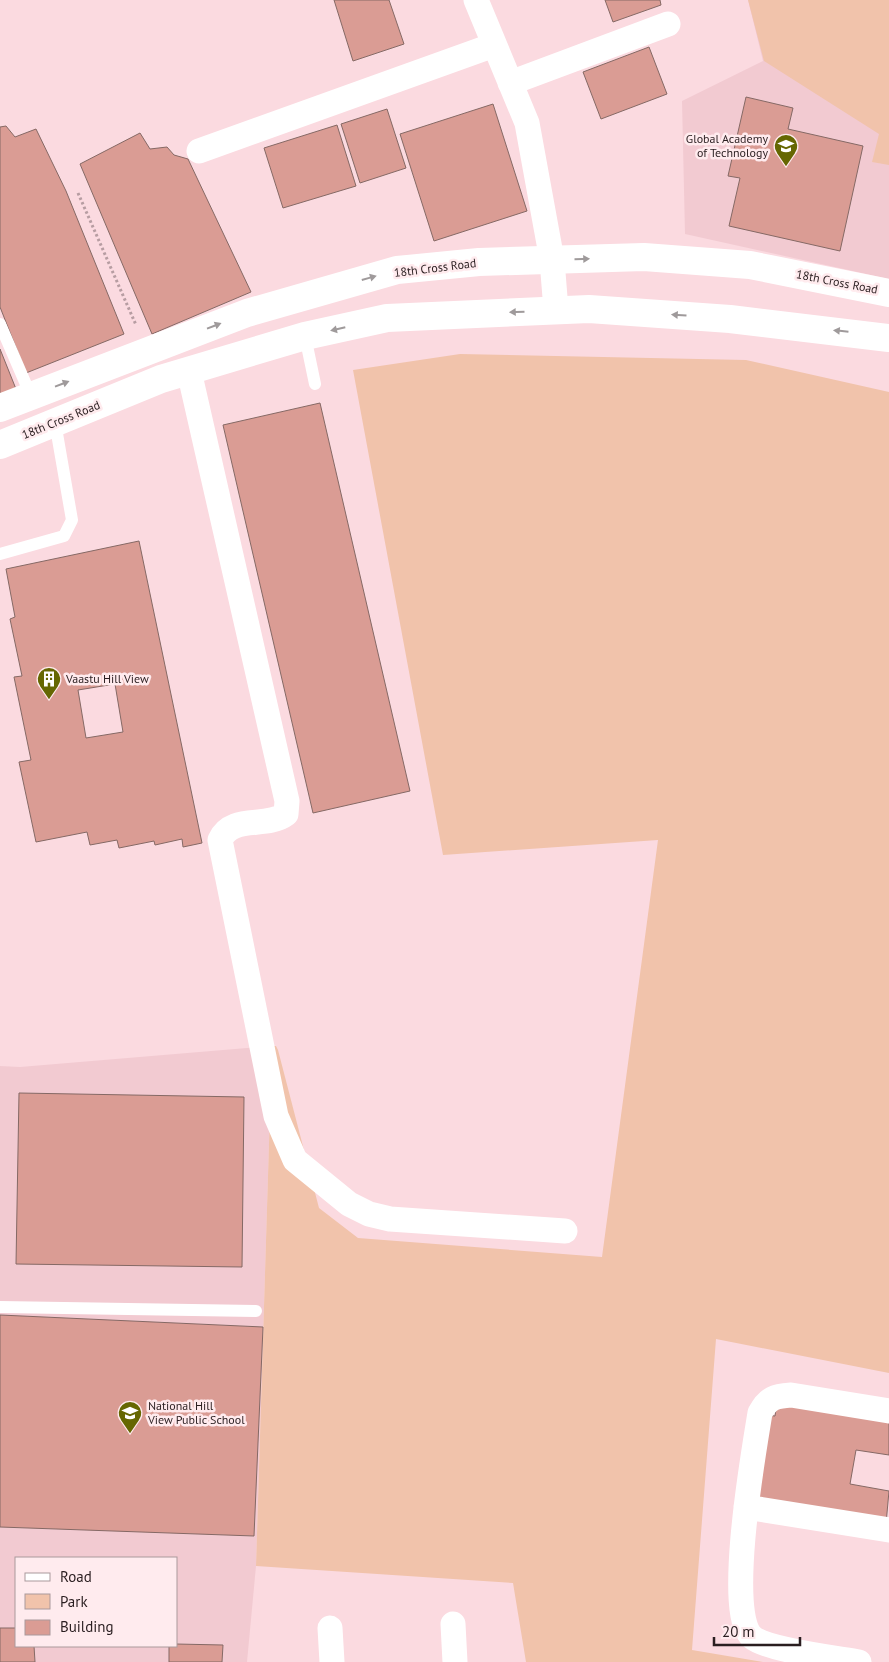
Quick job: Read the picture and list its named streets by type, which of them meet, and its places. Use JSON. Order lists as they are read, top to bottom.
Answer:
{
  "streets": {
    "street": ["18th Cross Road"]
  },
  "places": {
    "school or university": ["Global Academy of Technology", "National Hill View Public School"],
    "building": ["Vaastu Hill View"]
  },
  "legend": ["Road", "Park", "Building"],
  "scale_bar": "20 m"
}
